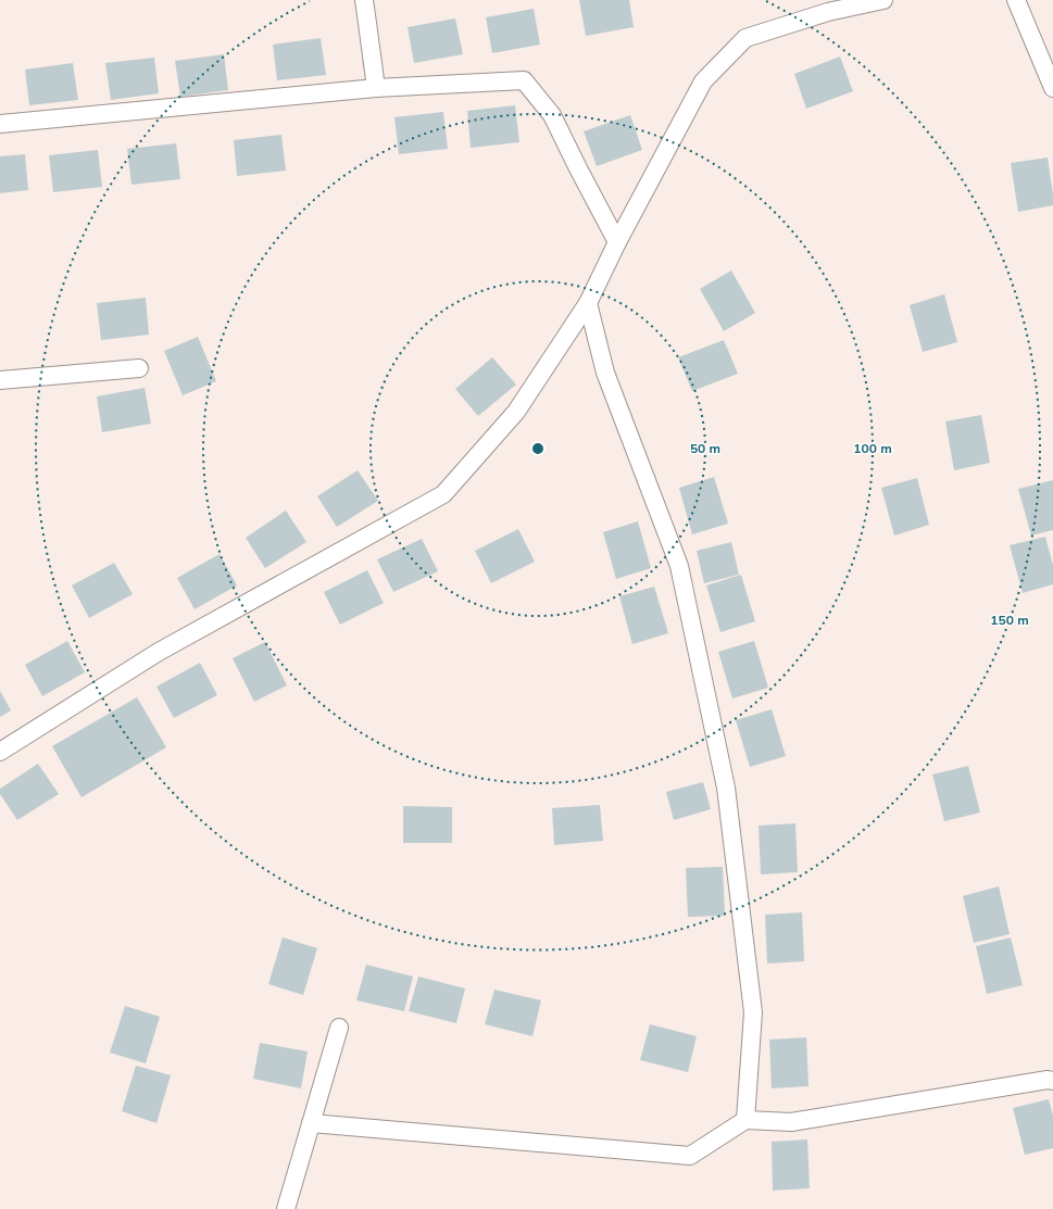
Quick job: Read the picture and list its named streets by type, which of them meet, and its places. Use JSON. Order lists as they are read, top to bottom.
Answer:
{
  "rings": ["50 m", "100 m", "150 m"]
}
